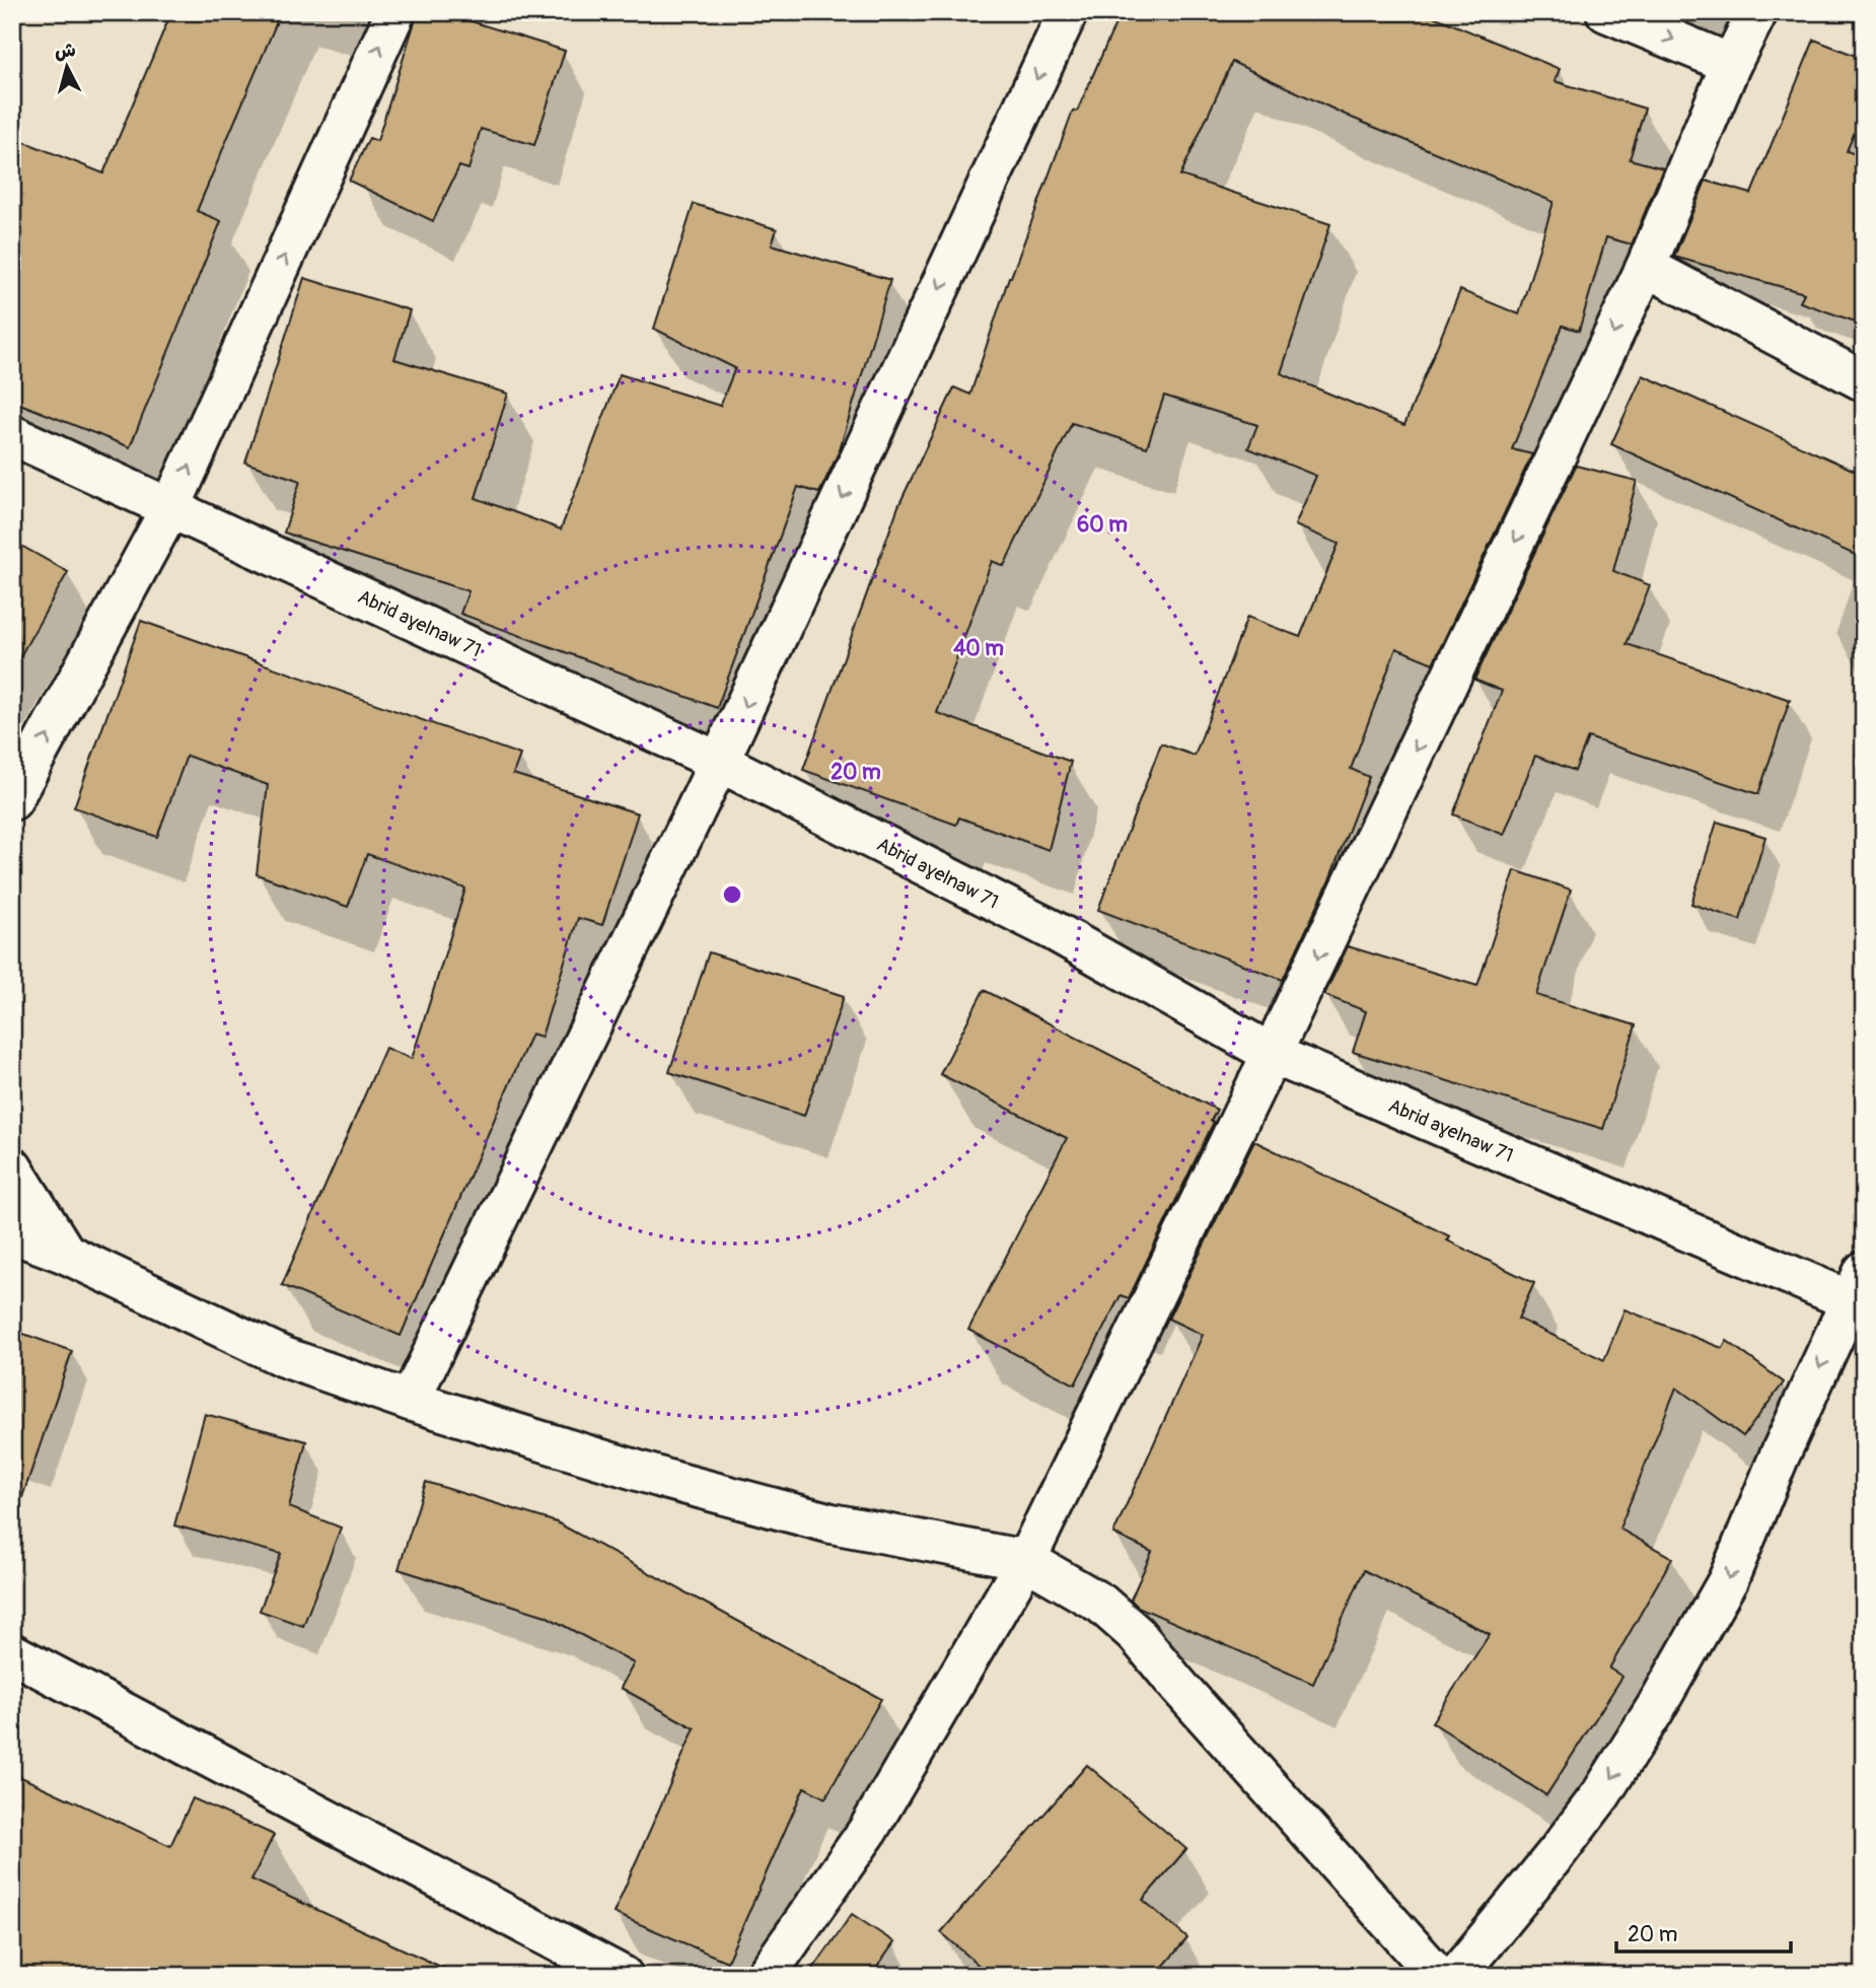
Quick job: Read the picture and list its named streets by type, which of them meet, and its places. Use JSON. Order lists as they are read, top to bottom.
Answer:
{
  "streets": {
    "street": ["Abrid aɣelnaw 71"]
  },
  "scale_bar": "20 m",
  "north": "top",
  "rings": ["60 m", "40 m", "20 m"]
}
